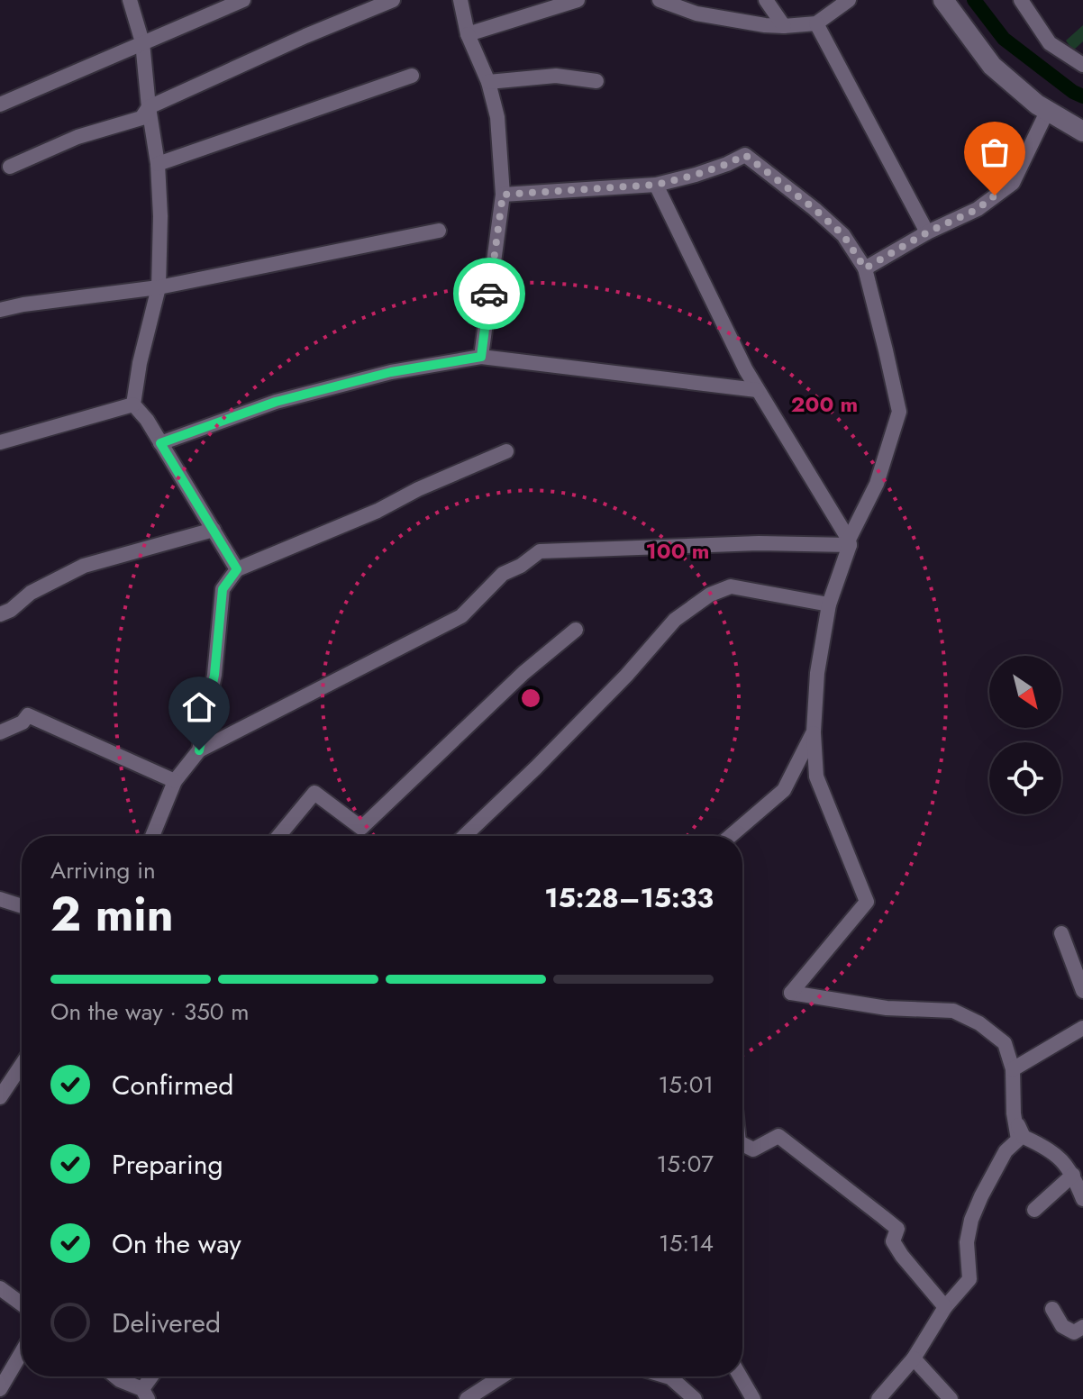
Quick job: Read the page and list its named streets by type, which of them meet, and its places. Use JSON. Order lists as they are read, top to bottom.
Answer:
{
  "north": "bottom right",
  "page": {
    "heading": ["2 min", "Arriving in", "15:28–15:33"],
    "bar": "On the way · 350 m",
    "list": [
      ["Confirmed", "15:01"],
      ["Preparing", "15:07"],
      ["On the way", "15:14"],
      "Delivered"
    ]
  },
  "rings": ["200 m", "100 m"]
}
